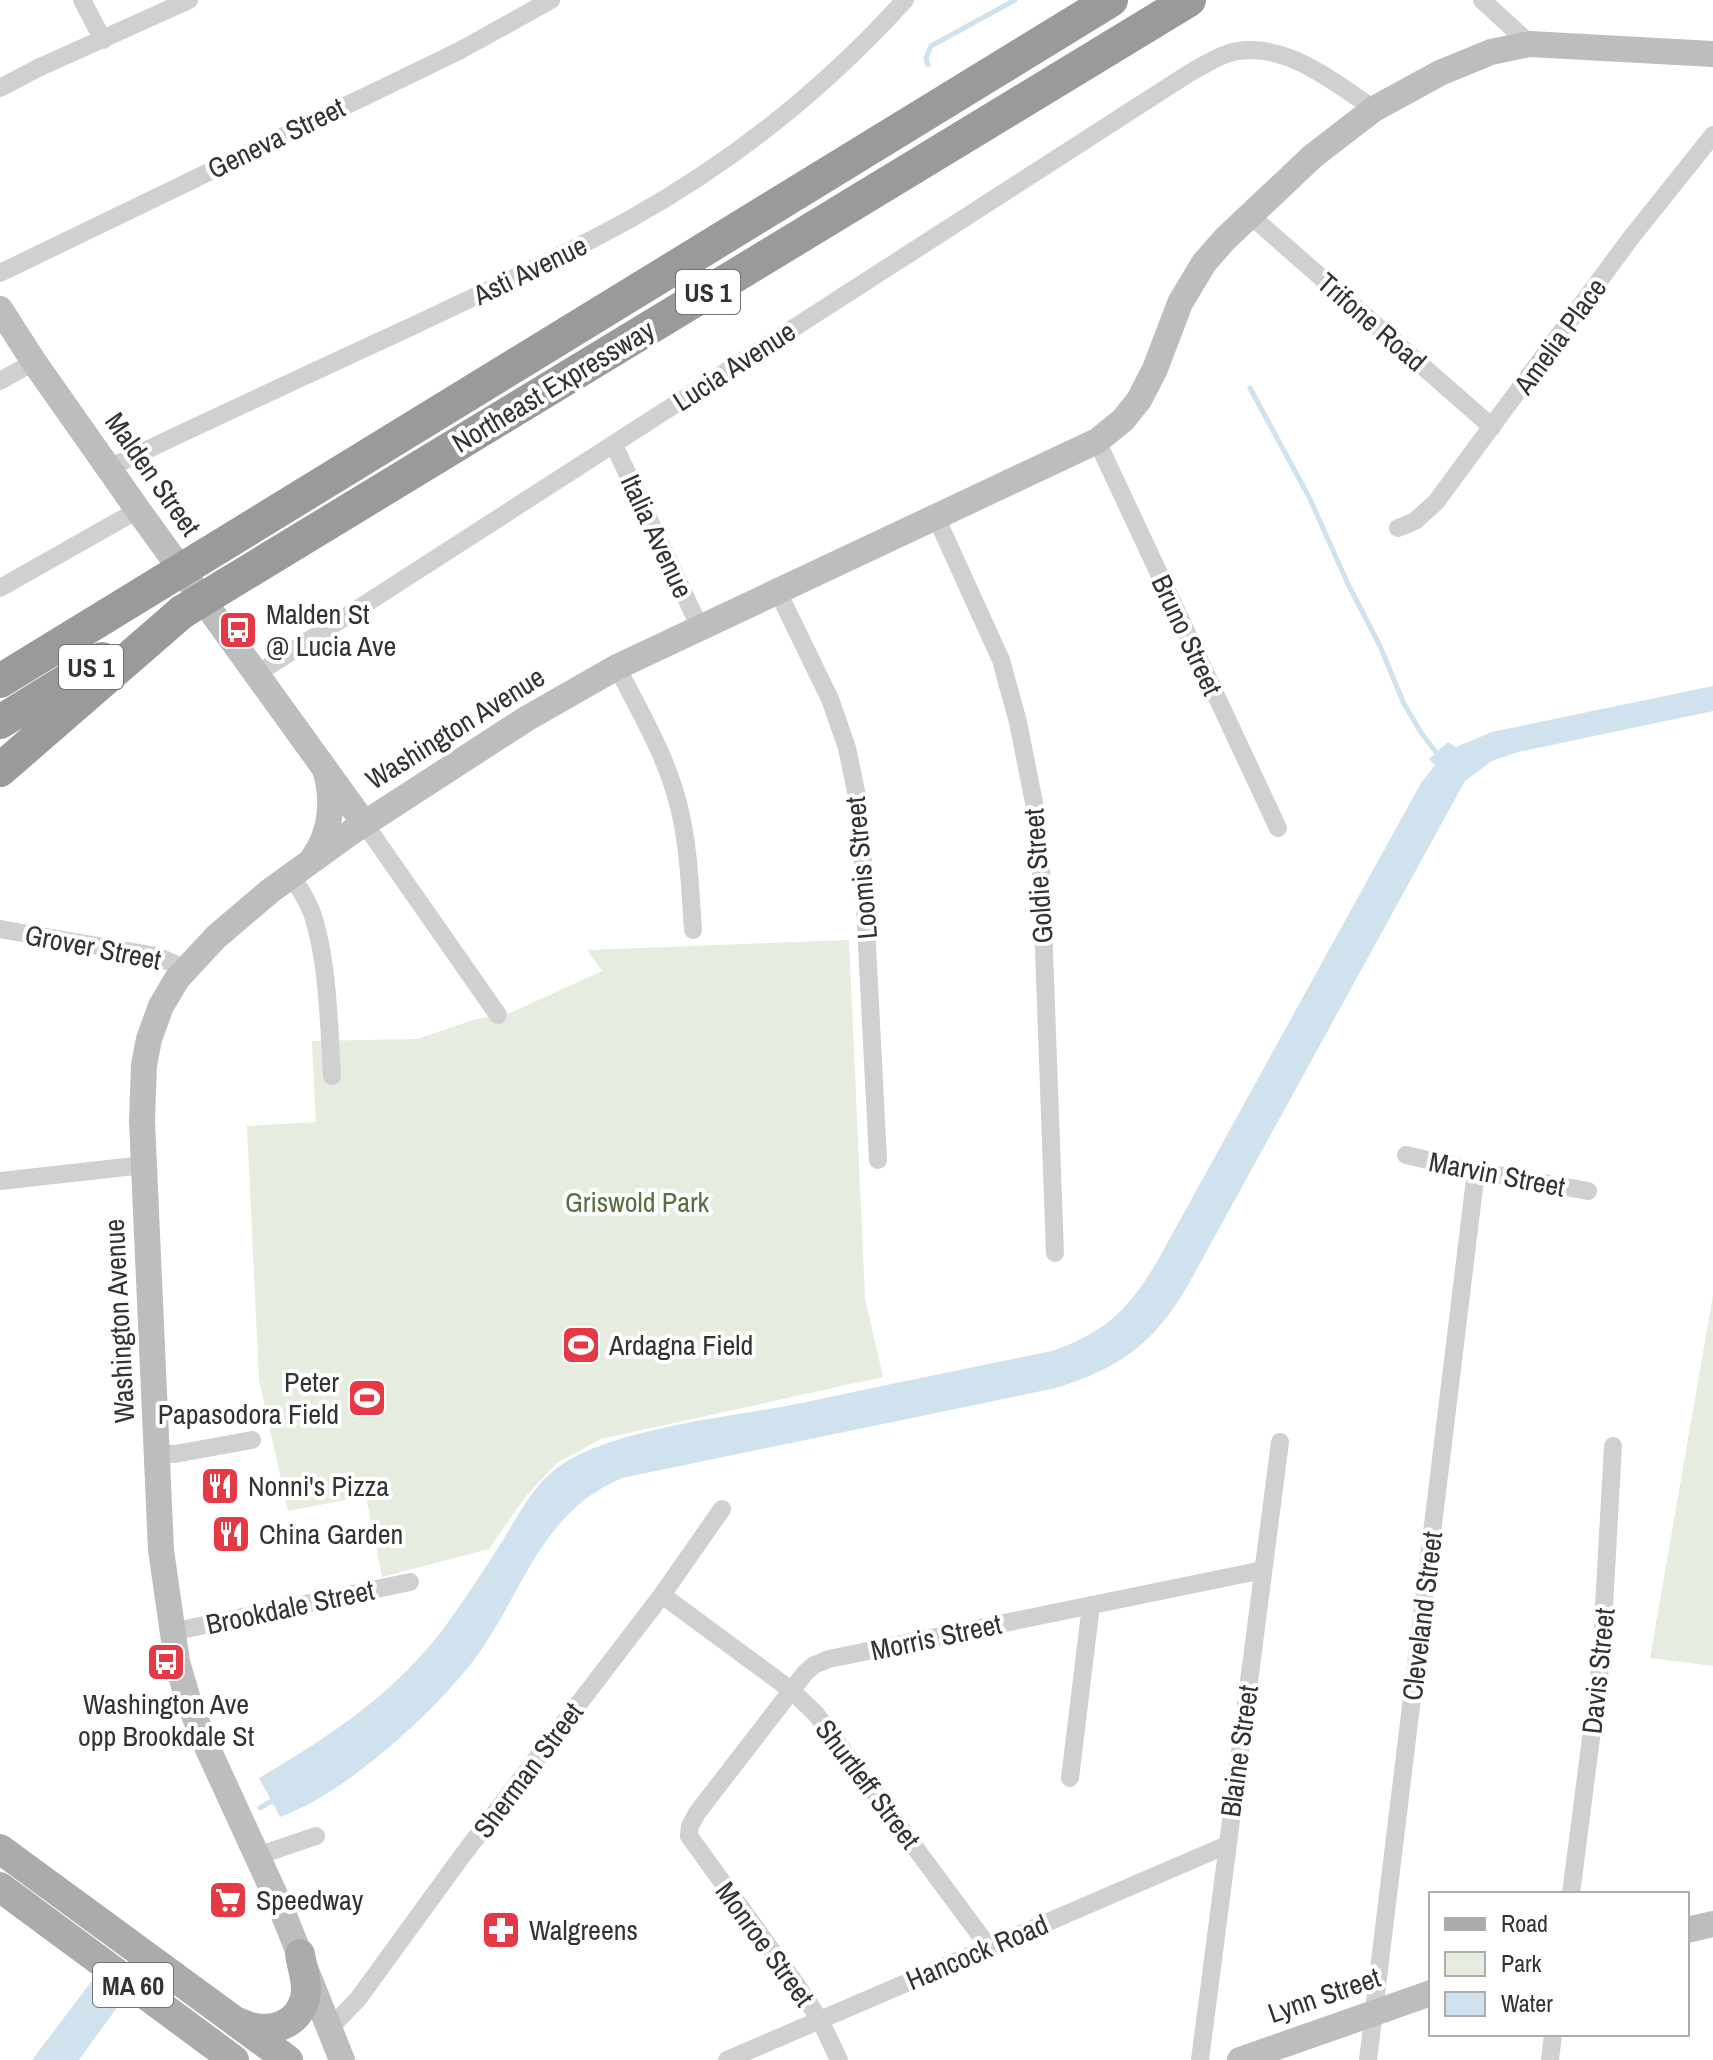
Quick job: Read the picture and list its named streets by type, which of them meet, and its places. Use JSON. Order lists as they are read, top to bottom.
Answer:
{
  "streets": {
    "highway": ["US 1", "Northeast Expressway"],
    "main road": ["MA 60"],
    "street": [
      "Geneva Street",
      "Asti Avenue",
      "Trifone Road",
      "Amelia Place",
      "Lucia Avenue",
      "Malden Street",
      "Italia Avenue",
      "Bruno Street",
      "Washington Avenue",
      "Loomis Street",
      "Goldie Street",
      "Grover Street",
      "Marvin Street",
      "Brookdale Street",
      "Cleveland Street",
      "Morris Street",
      "Davis Street",
      "Blaine Street",
      "Sherman Street",
      "Shurtleff Street",
      "Monroe Street",
      "Hancock Road",
      "Lynn Street"
    ]
  },
  "crossings": [
    ["Asti Avenue", "Malden Street"],
    ["Trifone Road", "Amelia Place"],
    ["Trifone Road", "Washington Avenue"],
    ["Lucia Avenue", "Malden Street"],
    ["Lucia Avenue", "Italia Avenue"],
    ["Lucia Avenue", "Washington Avenue"],
    ["Malden Street", "Washington Avenue"],
    ["Italia Avenue", "Washington Avenue"],
    ["Bruno Street", "Washington Avenue"],
    ["Washington Avenue", "Loomis Street"],
    ["Washington Avenue", "Goldie Street"],
    ["Washington Avenue", "Grover Street"],
    ["Washington Avenue", "Brookdale Street"],
    ["Washington Avenue", "Sherman Street"],
    ["Marvin Street", "Cleveland Street"],
    ["Cleveland Street", "Lynn Street"],
    ["Morris Street", "Blaine Street"],
    ["Morris Street", "Shurtleff Street"],
    ["Morris Street", "Monroe Street"],
    ["Blaine Street", "Hancock Road"],
    ["Sherman Street", "Shurtleff Street"],
    ["Shurtleff Street", "Hancock Road"],
    ["Monroe Street", "Hancock Road"]
  ],
  "parks": ["Griswold Park"],
  "places": {
    "bus stop": ["Malden St @ Lucia Ave", "Washington Ave opp Brookdale St"],
    "sports": ["Ardagna Field", "Peter Papasodora Field"],
    "restaurant": ["Nonni's Pizza", "China Garden"],
    "supermarket": ["Speedway"],
    "pharmacy": ["Walgreens"]
  },
  "legend": ["Road", "Park", "Water"]
}
